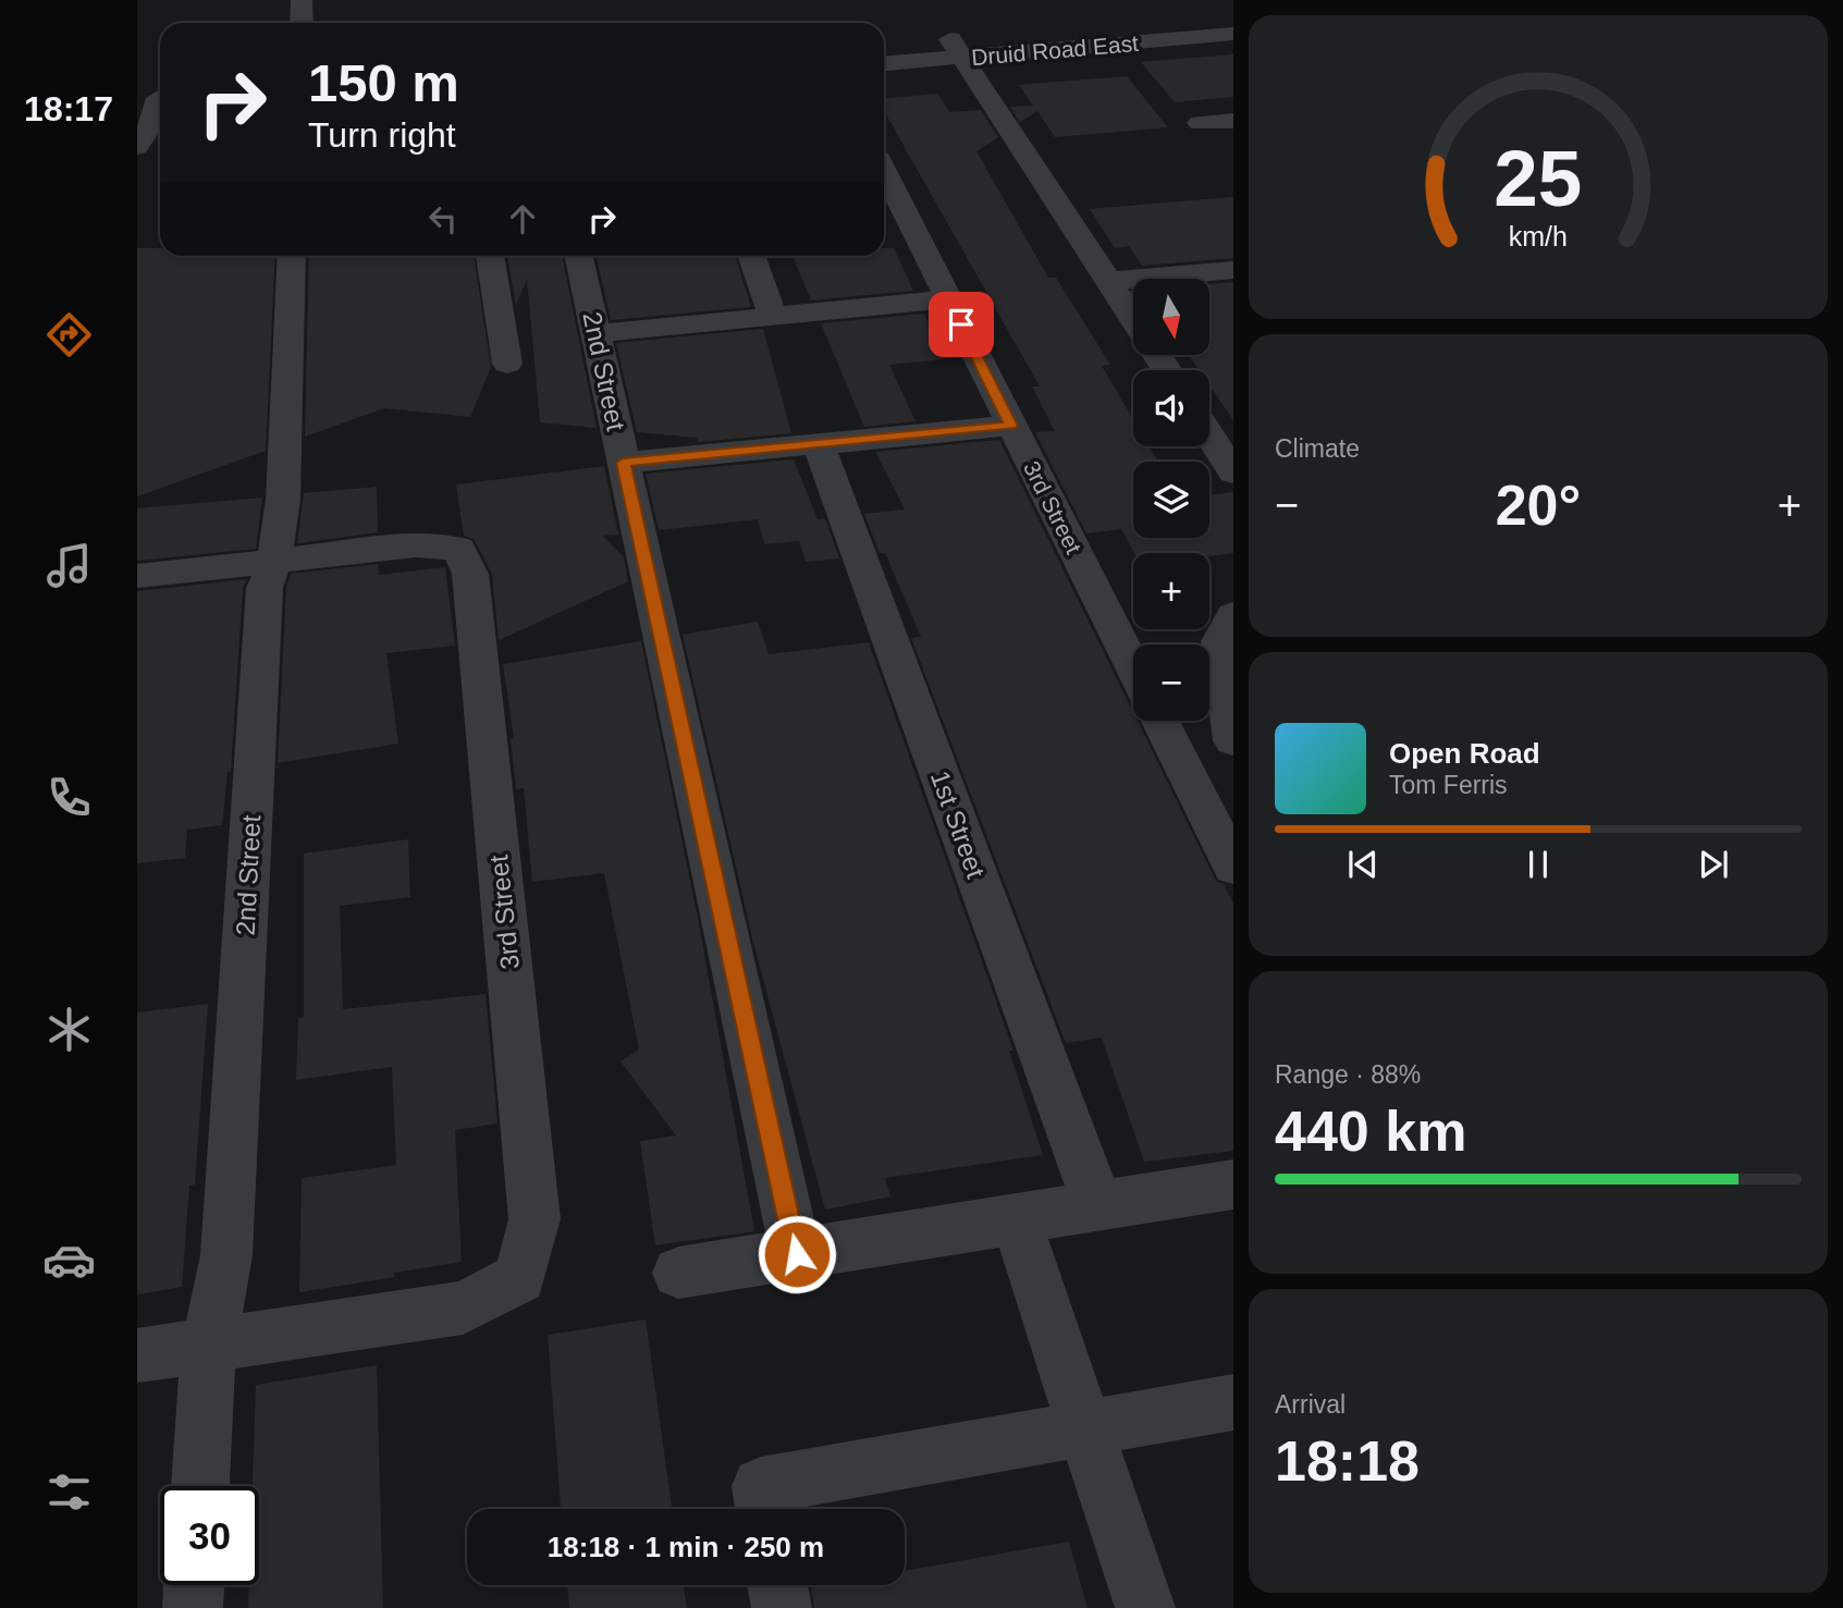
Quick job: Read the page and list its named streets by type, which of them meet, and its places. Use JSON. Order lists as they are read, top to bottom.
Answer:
{
  "streets": {
    "street": [
      "Druid Road East",
      "2nd Street",
      "3rd Street",
      "1st Street"
    ]
  },
  "crossings": [
    ["2nd Street", "3rd Street"]
  ],
  "north": "bottom",
  "page": {
    "tabs": "18:17",
    "turn": ["150 m", "Turn right"],
    "map_buttons": ["+", "−"],
    "tile": [
      "Climate",
      ["Range · 88%", "440 km"],
      ["Arrival", "18:18"]
    ],
    "heat": ["−", "20°", "+"],
    "song": ["Open Road", "Tom Ferris"],
    "limit": "30",
    "trip": "18:18 · 1 min · 250 m",
    "gauge": ["25", "km/h"]
  }
}
